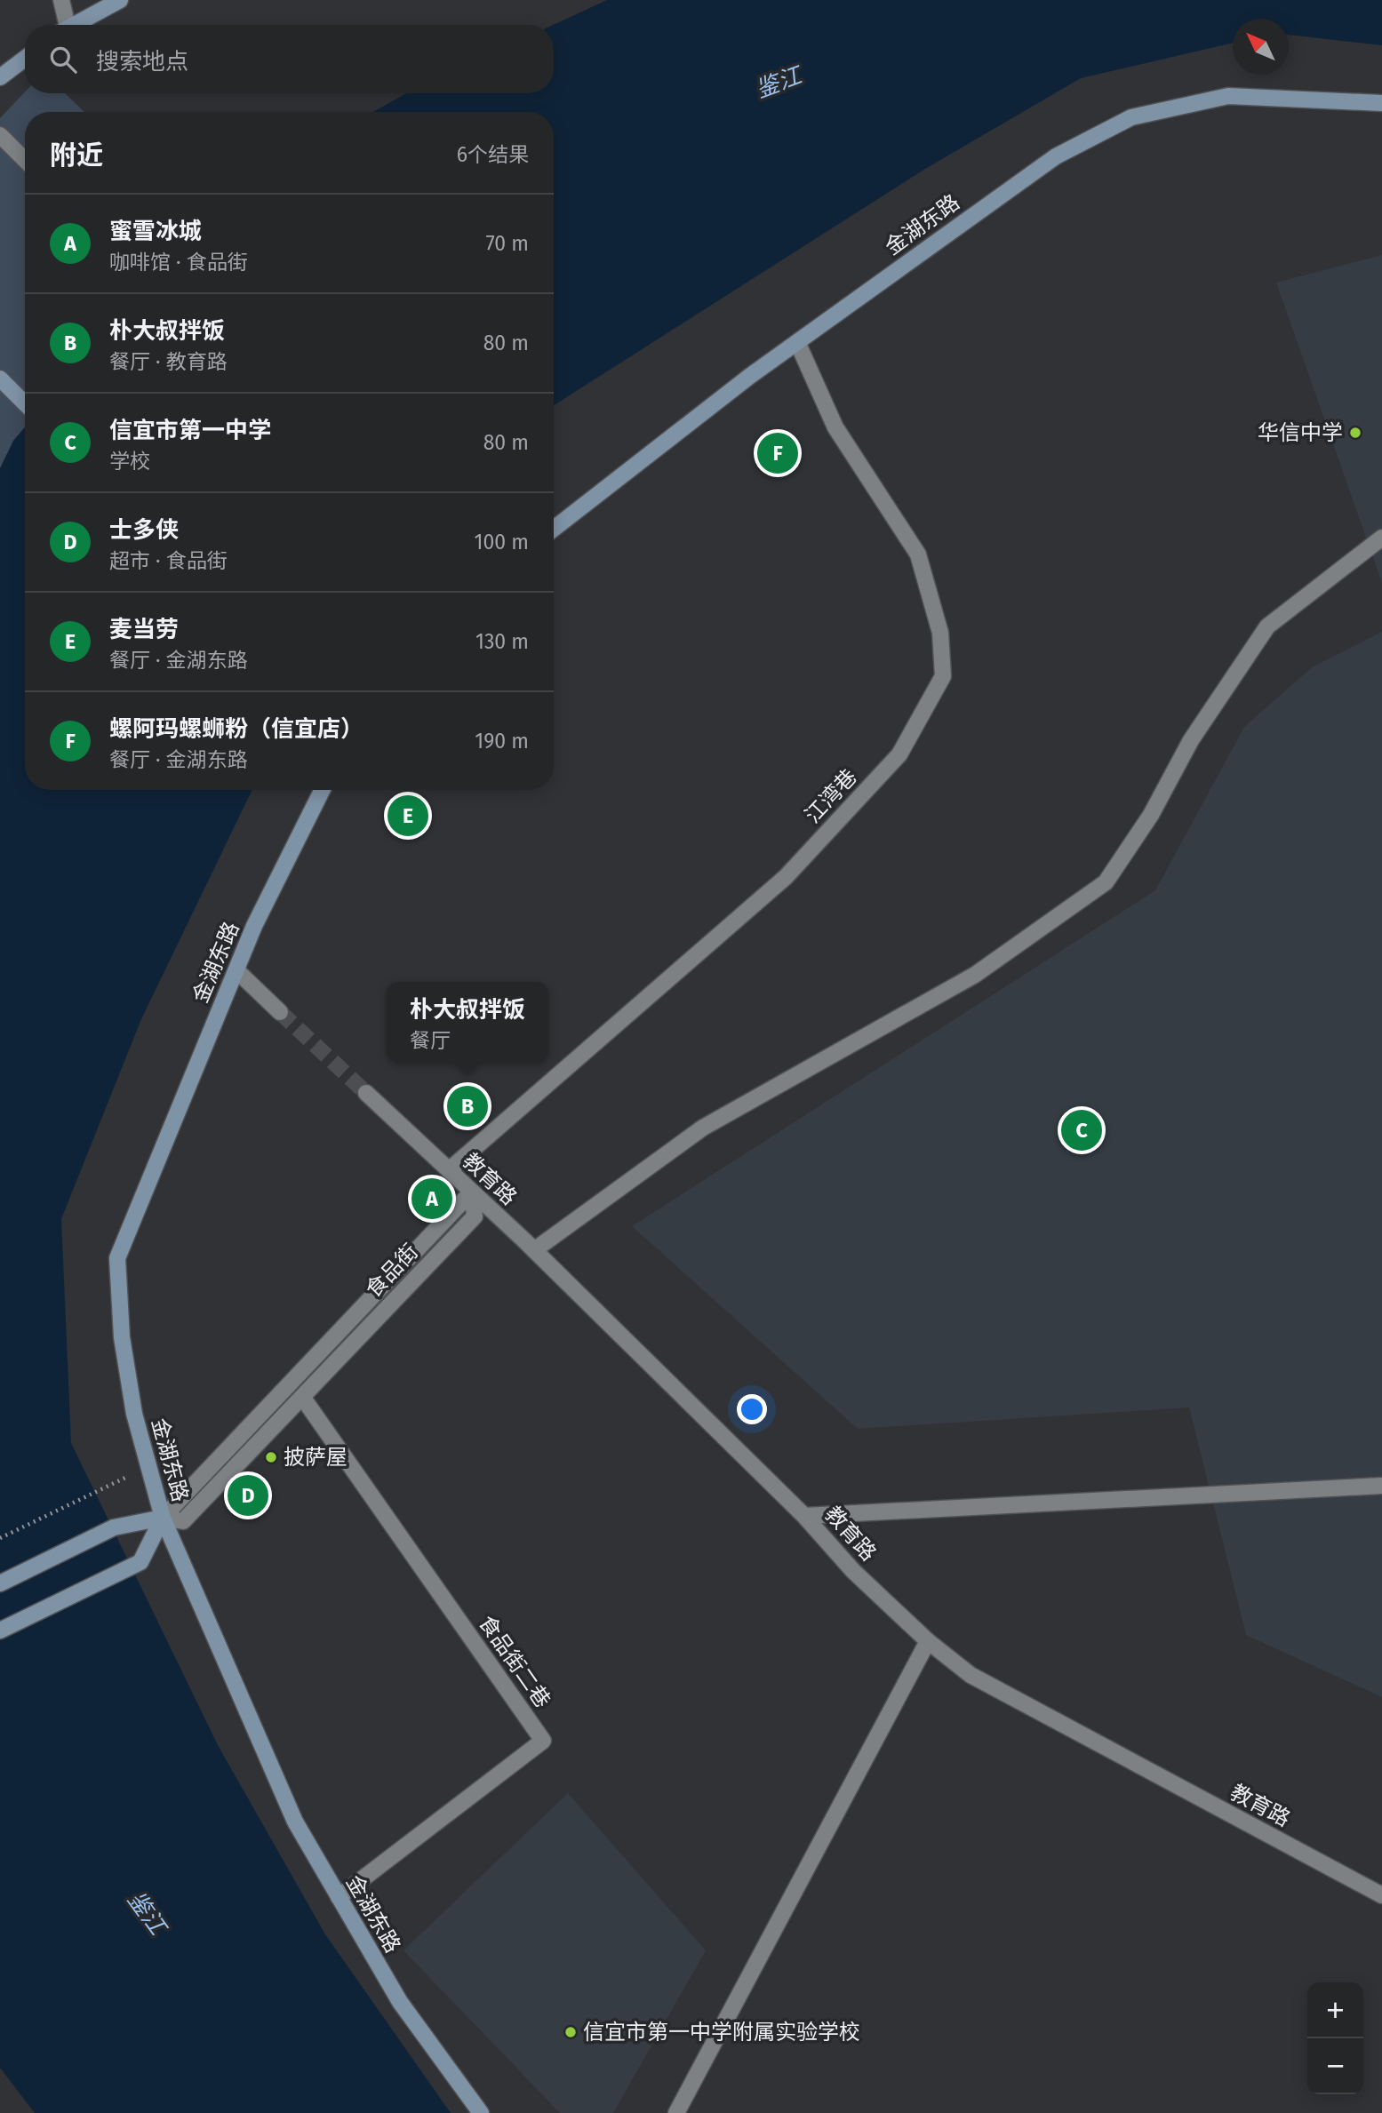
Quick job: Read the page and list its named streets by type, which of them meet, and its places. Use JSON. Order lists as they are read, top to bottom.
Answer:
{
  "streets": {
    "main road": ["金湖东路"],
    "street": [
      "江湾巷",
      "教育路",
      "食品街",
      "食品街二巷"
    ]
  },
  "crossings": [
    ["金湖东路", "江湾巷"],
    ["金湖东路", "食品街"],
    ["金湖东路", "食品街二巷"],
    ["江湾巷", "教育路"],
    ["教育路", "食品街"],
    ["食品街", "食品街二巷"]
  ],
  "water": ["鉴江"],
  "places": ["华信中学", "披萨屋", "信宜市第一中学附属实验学校"],
  "north": "top left",
  "page": {
    "search": "搜索地点",
    "heading": ["附近", "6个结果"],
    "list": [
      {
        "mark": "A",
        "name": "蜜雪冰城",
        "note": "咖啡馆 · 食品街",
        "value": "70 m"
      },
      {
        "mark": "B",
        "name": "朴大叔拌饭",
        "note": "餐厅 · 教育路",
        "value": "80 m"
      },
      {
        "mark": "C",
        "name": "信宜市第一中学",
        "note": "学校",
        "value": "80 m"
      },
      {
        "mark": "D",
        "name": "士多侠",
        "note": "超市 · 食品街",
        "value": "100 m"
      },
      {
        "mark": "E",
        "name": "麦当劳",
        "note": "餐厅 · 金湖东路",
        "value": "130 m"
      },
      {
        "mark": "F",
        "name": "螺阿玛螺蛳粉（信宜店）",
        "note": "餐厅 · 金湖东路",
        "value": "190 m"
      }
    ],
    "pins": [
      "F",
      "E",
      "B",
      "C",
      "A",
      "D"
    ],
    "popup": ["朴大叔拌饭", "餐厅"],
    "map_buttons": ["+", "−"]
  }
}
